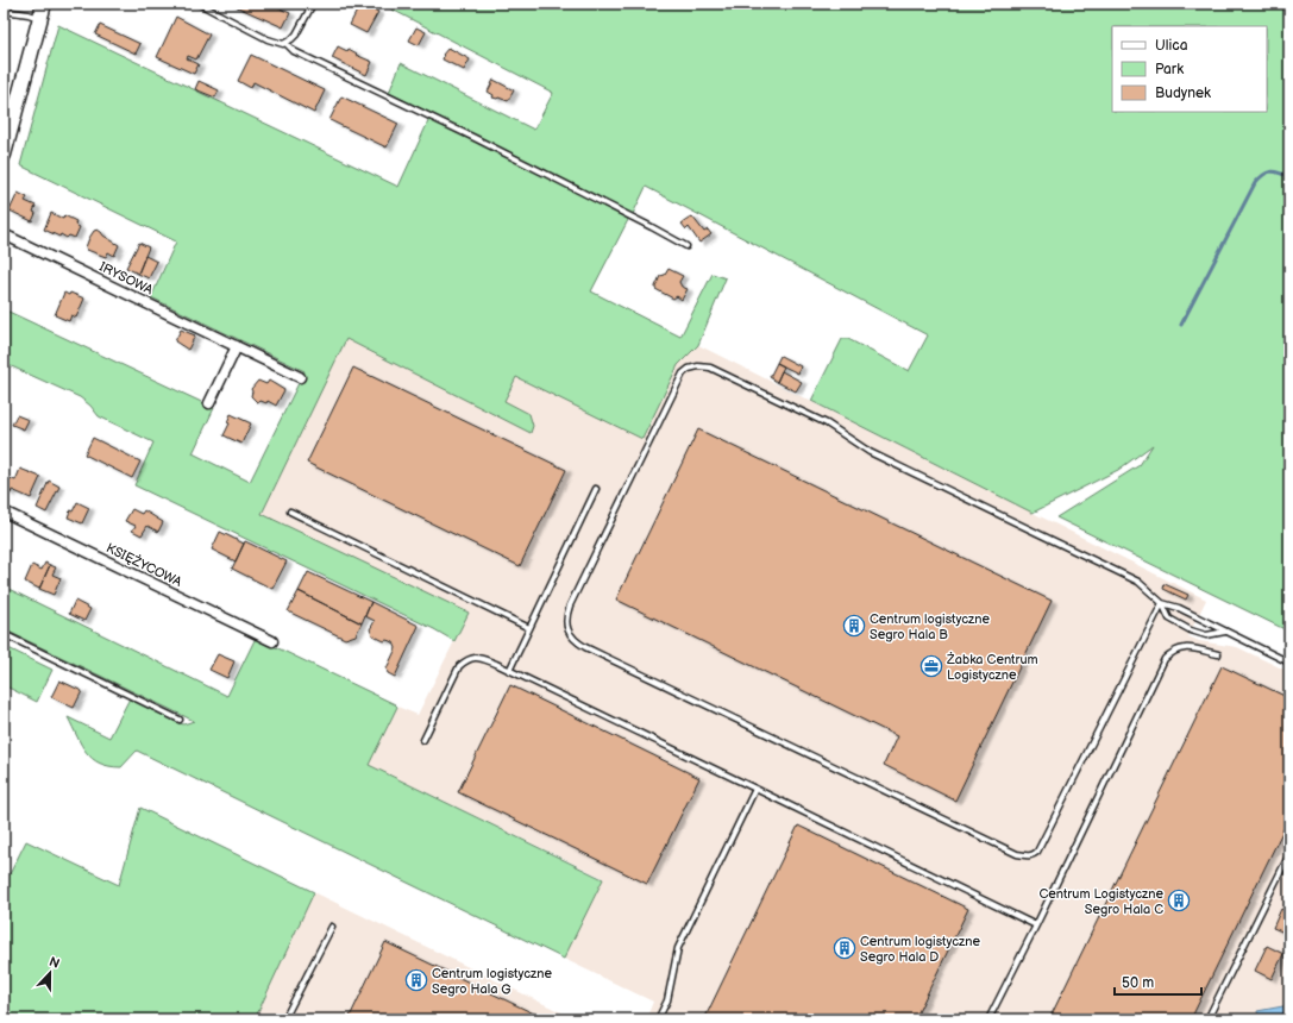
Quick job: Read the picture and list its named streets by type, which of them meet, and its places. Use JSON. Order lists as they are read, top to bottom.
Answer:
{
  "streets": {
    "street": ["IRYSOWA", "KSIĘŻYCOWA"]
  },
  "places": {
    "building": [
      "Centrum logistyczne Segro Hala B",
      "Centrum Logistyczne Segro Hala C",
      "Centrum logistyczne Segro Hala D",
      "Centrum logistyczne Segro Hala G"
    ],
    "office": ["Żabka Centrum Logistyczne"]
  },
  "legend": ["Ulica", "Park", "Budynek"],
  "scale_bar": "50 m",
  "north": "top"
}
